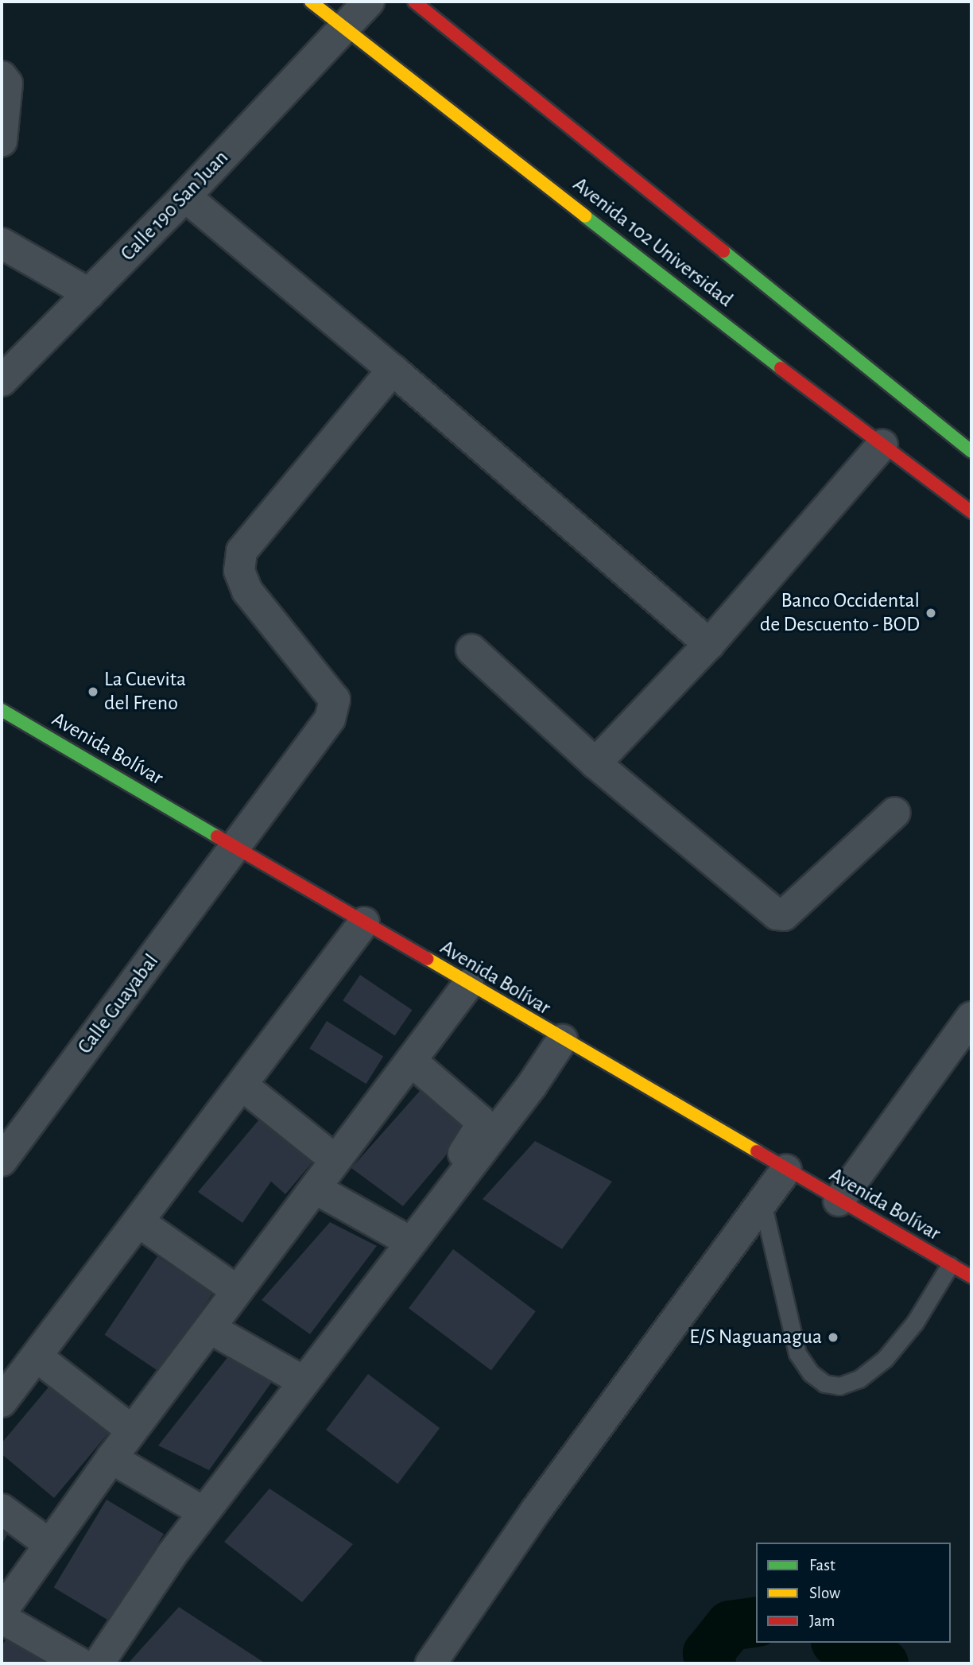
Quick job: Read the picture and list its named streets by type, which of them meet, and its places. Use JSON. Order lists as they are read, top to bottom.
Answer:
{
  "streets": {
    "main road": ["Avenida 102 Universidad", "Avenida Bolívar"],
    "street": ["Calle 190 San Juan", "Calle Guayabal"]
  },
  "crossings": [
    ["Calle 190 San Juan", "Avenida 102 Universidad"],
    ["Avenida Bolívar", "Calle Guayabal"]
  ],
  "places": ["Banco Occidental de Descuento - BOD", "La Cuevita del Freno", "E/S Naguanagua"],
  "legend": ["Fast", "Slow", "Jam"]
}
